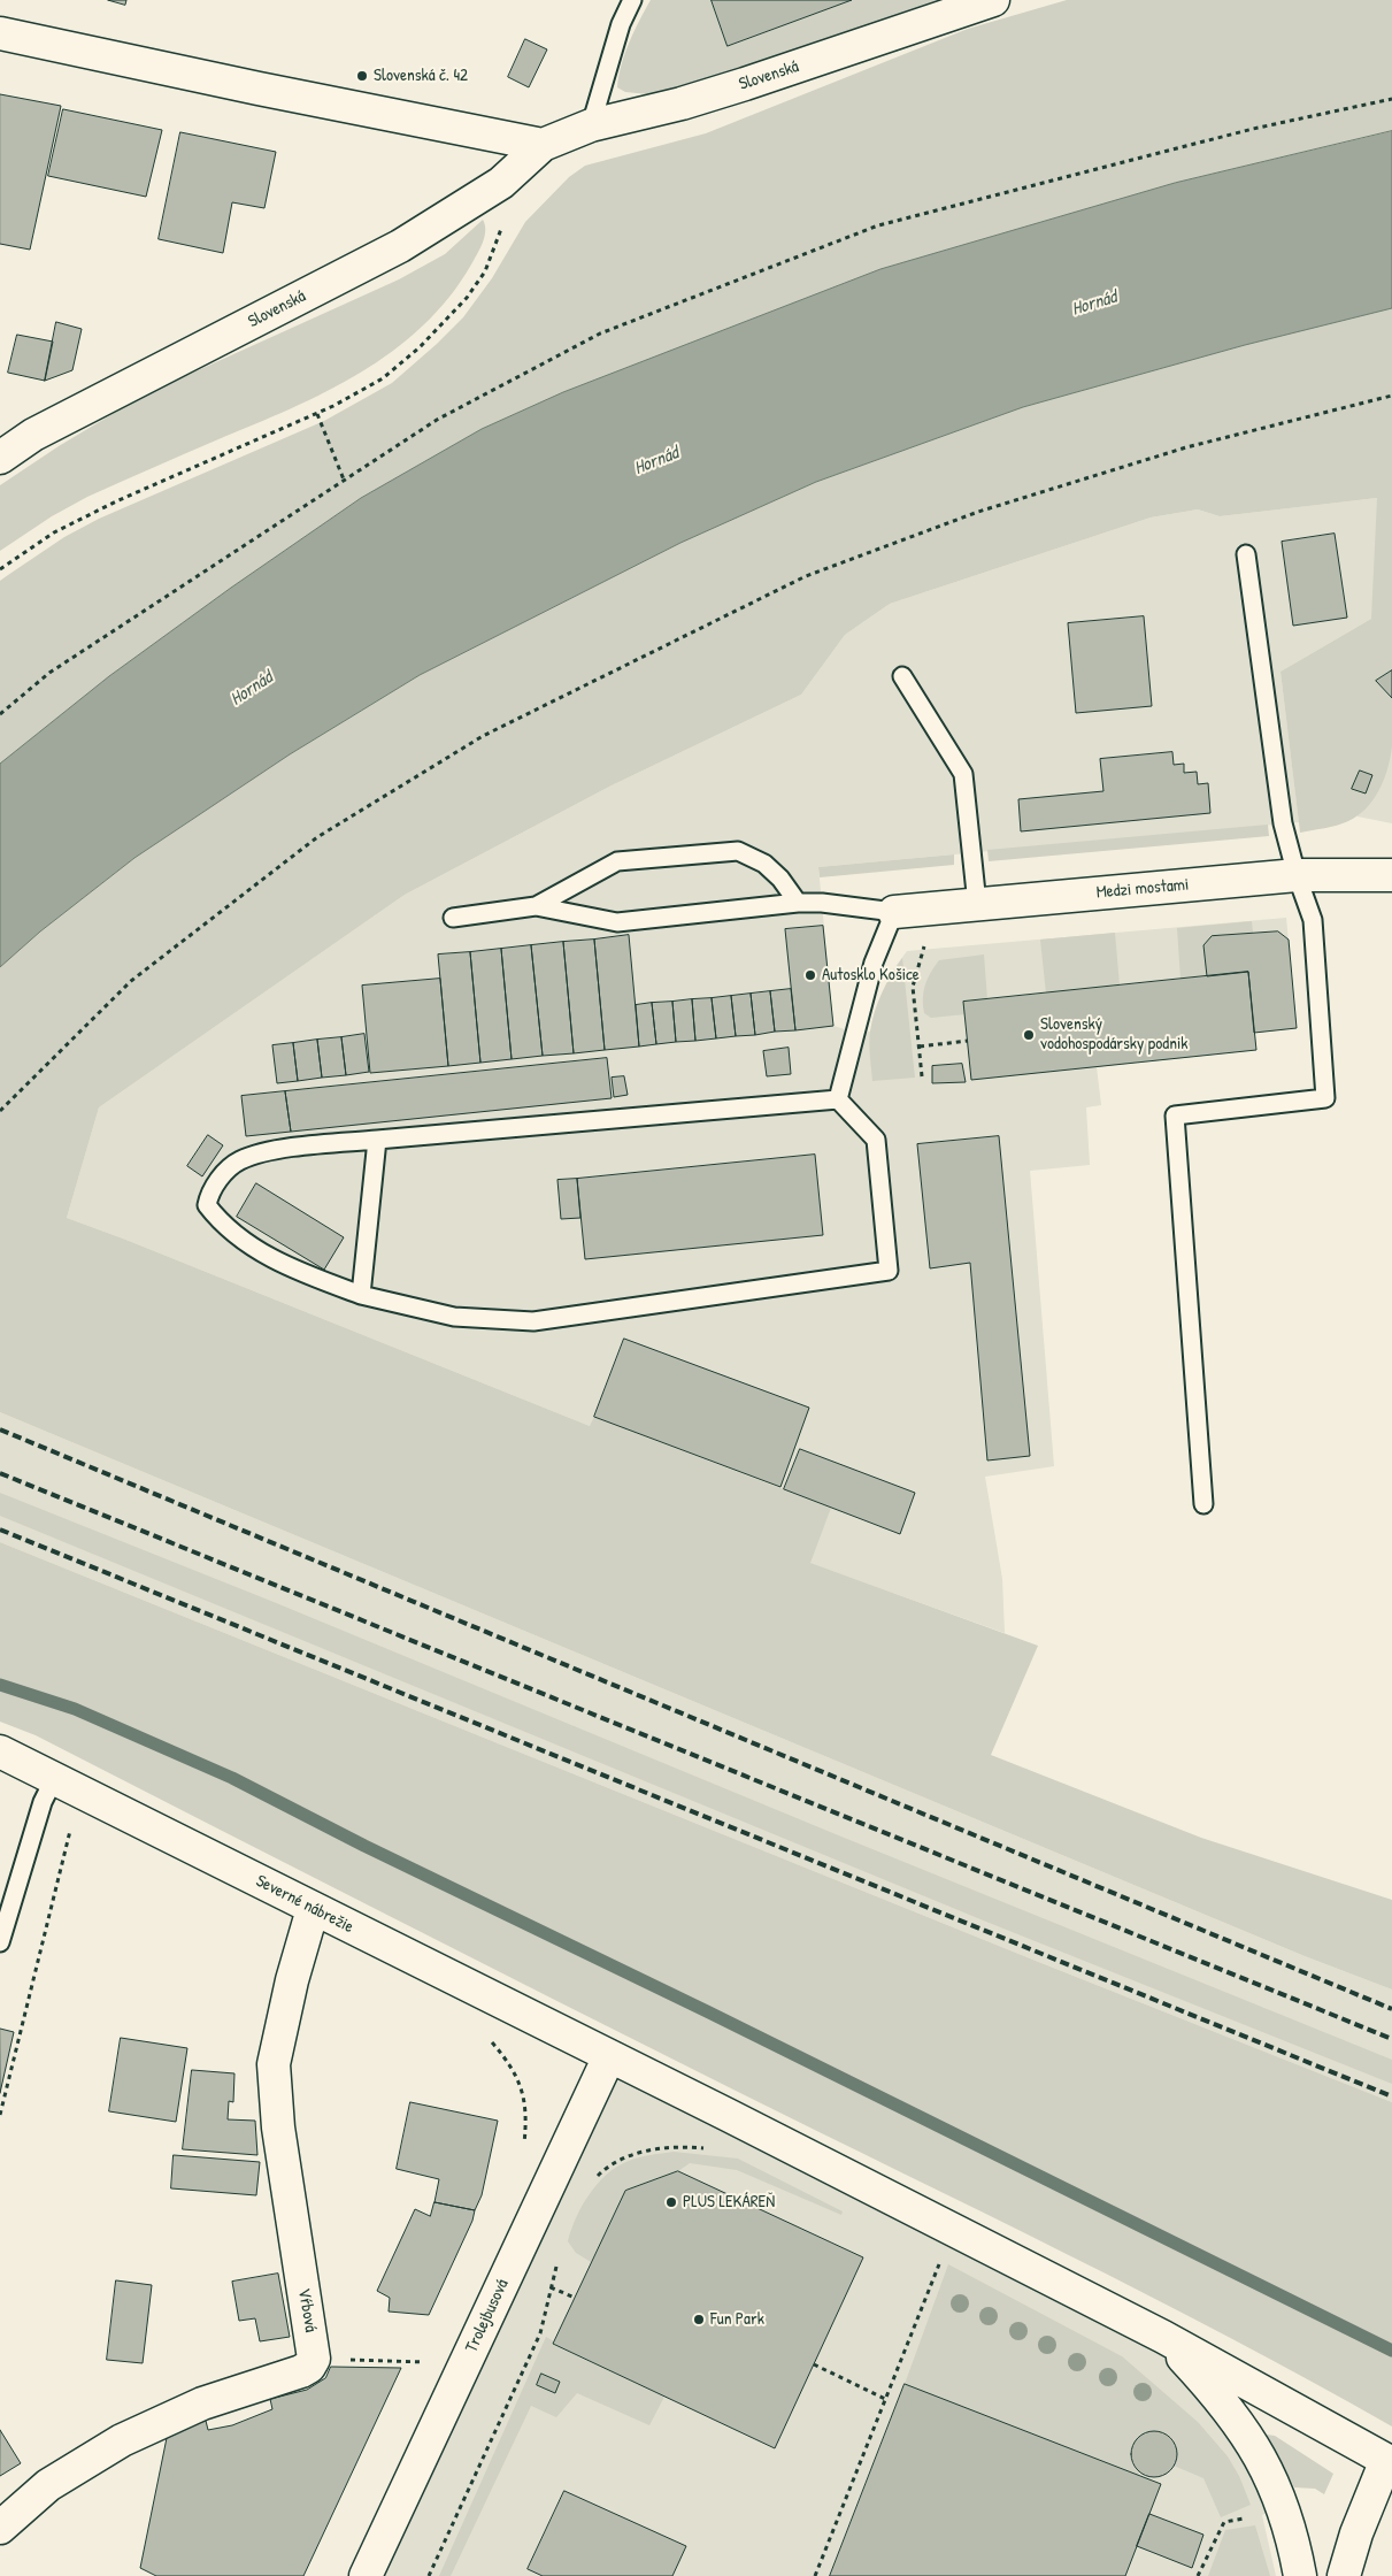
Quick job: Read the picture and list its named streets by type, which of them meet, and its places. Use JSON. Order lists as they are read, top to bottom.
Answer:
{
  "streets": {
    "street": [
      "Slovenská",
      "Medzi mostami",
      "Severné nábrežie",
      "Vŕbová",
      "Trolejbusová"
    ]
  },
  "crossings": [
    ["Severné nábrežie", "Vŕbová"],
    ["Severné nábrežie", "Trolejbusová"]
  ],
  "water": ["Hornád"],
  "places": [
    "Slovenská č. 42",
    "Autosklo Košice",
    "Slovenský vodohospodársky podnik",
    "PLUS LEKÁREŇ",
    "Fun Park"
  ]
}
